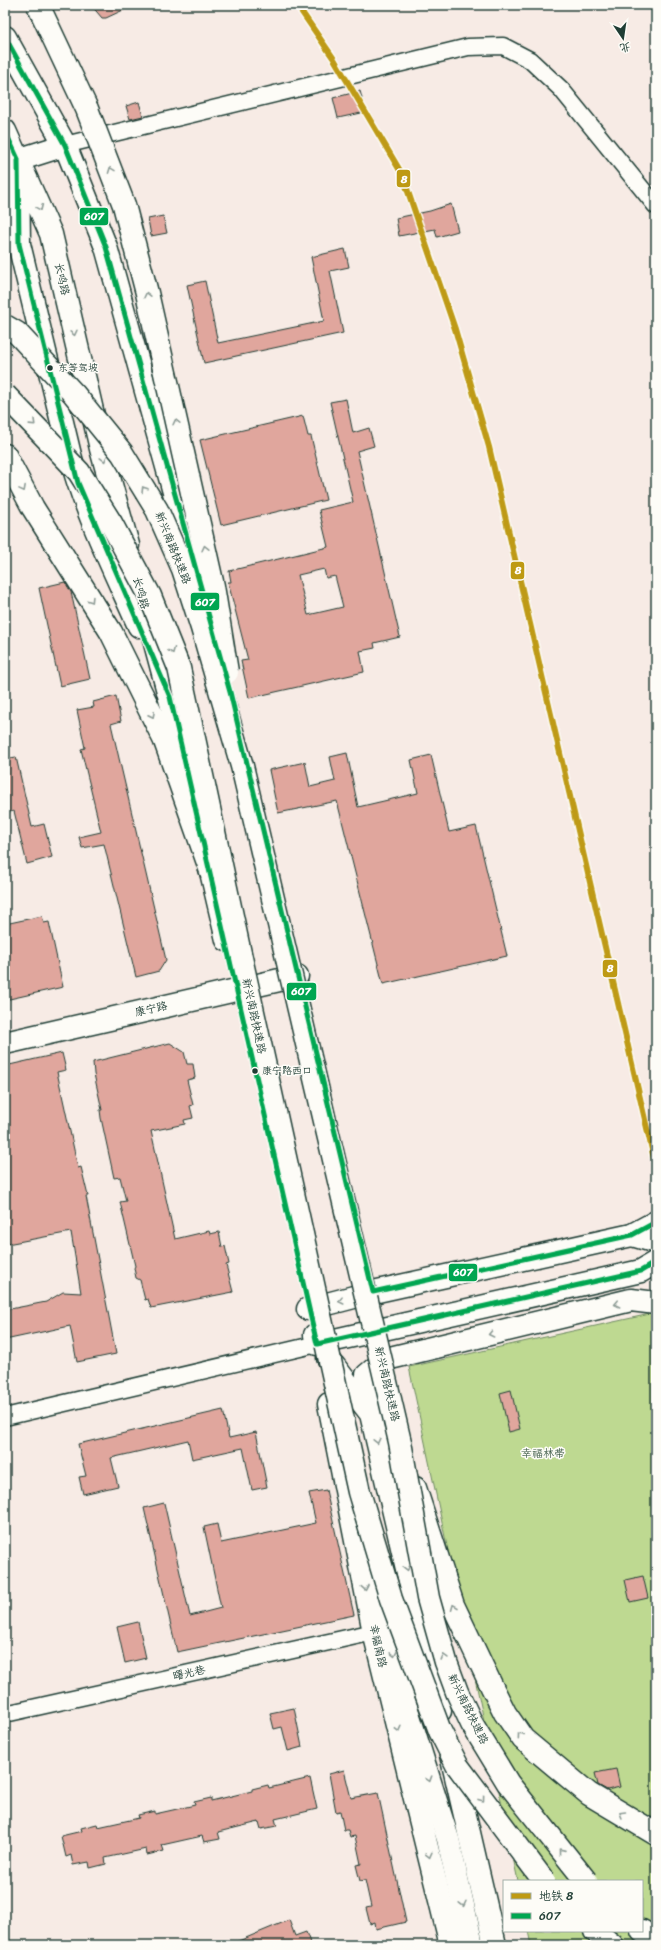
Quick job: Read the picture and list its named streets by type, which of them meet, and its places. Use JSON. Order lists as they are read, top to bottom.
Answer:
{
  "streets": {
    "main road": [
      "长鸣路",
      "新兴南路快速路",
      "康宁路",
      "幸福南路"
    ],
    "street": ["曙光巷"]
  },
  "crossings": [
    ["长鸣路", "康宁路"],
    ["长鸣路", "幸福南路"],
    ["幸福南路", "曙光巷"]
  ],
  "parks": ["幸福林带"],
  "places": ["东等驾坡", "康宁路西口"],
  "lines": ["metro line 8", "transit line 607"],
  "legend": ["地铁 8", "607"],
  "north": "bottom"
}
